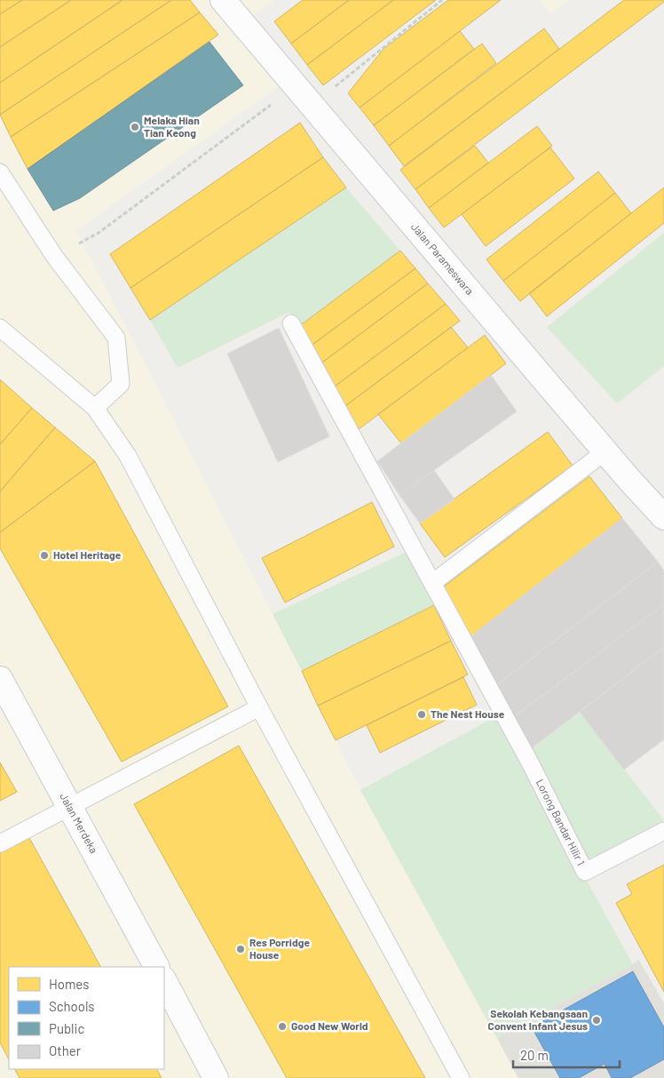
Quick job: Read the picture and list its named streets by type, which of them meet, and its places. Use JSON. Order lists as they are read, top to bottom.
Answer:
{
  "streets": {
    "main road": ["Jalan Parameswara", "Jalan Merdeka"],
    "lane": ["Lorong Bandar Hilir 1"]
  },
  "places": [
    "Melaka Hian Tian Keong",
    "Hotel Heritage",
    "The Nest House",
    "Res Porridge House",
    "Sekolah Kebangsaan Convent Infant Jesus",
    "Good New World"
  ],
  "legend": [
    "Homes",
    "Schools",
    "Public",
    "Other"
  ],
  "scale_bar": "20 m"
}
